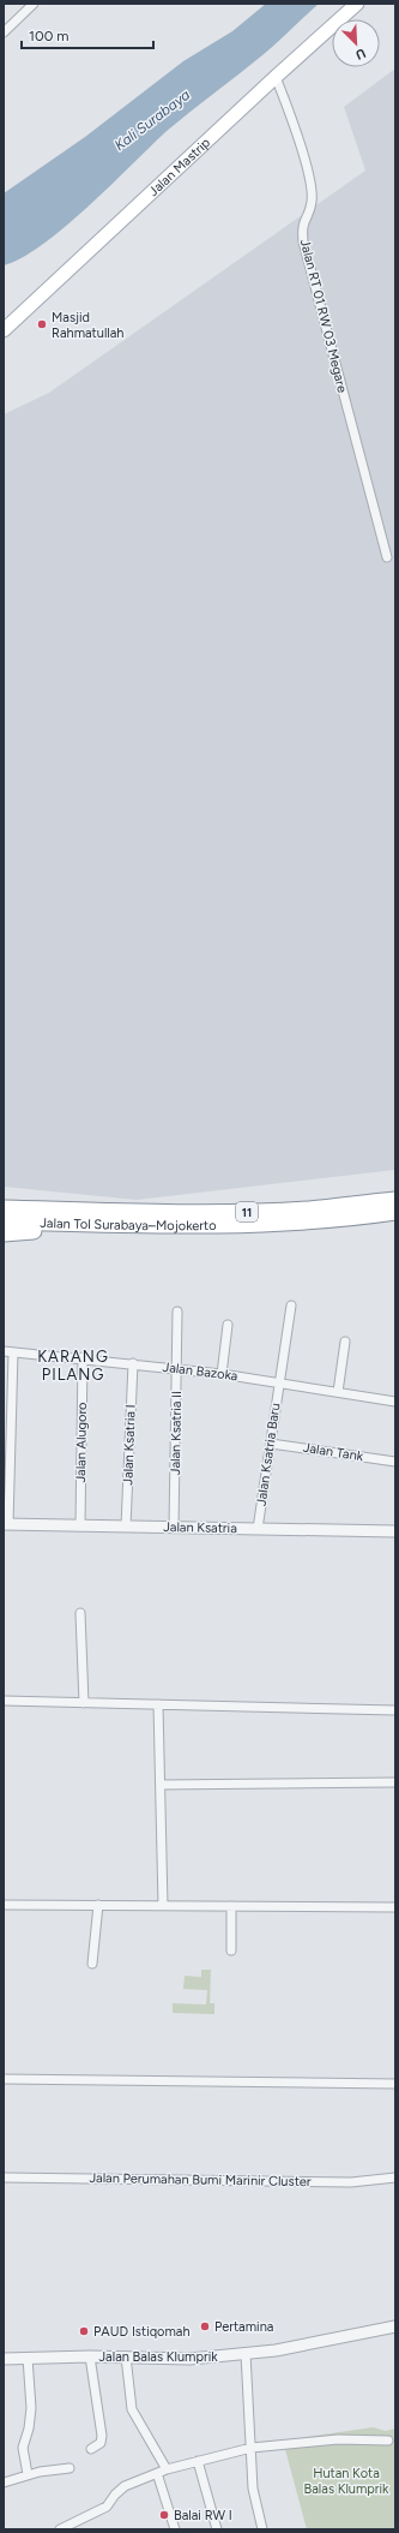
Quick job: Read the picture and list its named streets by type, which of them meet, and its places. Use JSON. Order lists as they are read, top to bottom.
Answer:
{
  "streets": {
    "highway": ["11", "Jalan Tol Surabaya–Mojokerto"],
    "main road": ["Jalan Mastrip"],
    "street": [
      "Jalan RT 01 RW 03 Megare",
      "Jalan Bazoka",
      "Jalan Ksatria II",
      "Jalan Alugoro",
      "Jalan Ksatria I",
      "Jalan Tank",
      "Jalan Ksatria Baru",
      "Jalan Ksatria",
      "Jalan Perumahan Bumi Marinir Cluster",
      "Jalan Balas Klumprik"
    ]
  },
  "crossings": [
    ["Jalan Mastrip", "Jalan RT 01 RW 03 Megare"],
    ["Jalan Bazoka", "Jalan Ksatria II"],
    ["Jalan Bazoka", "Jalan Alugoro"],
    ["Jalan Bazoka", "Jalan Ksatria I"],
    ["Jalan Bazoka", "Jalan Ksatria Baru"],
    ["Jalan Ksatria II", "Jalan Ksatria"],
    ["Jalan Alugoro", "Jalan Ksatria"],
    ["Jalan Ksatria I", "Jalan Ksatria"],
    ["Jalan Tank", "Jalan Ksatria Baru"],
    ["Jalan Ksatria Baru", "Jalan Ksatria"]
  ],
  "districts": ["KARANG PILANG"],
  "water": ["Kali Surabaya"],
  "parks": ["Hutan Kota Balas Klumprik"],
  "places": [
    "Masjid Rahmatullah",
    "Pertamina",
    "PAUD Istiqomah",
    "Balai RW I"
  ],
  "scale_bar": "100 m",
  "north": "bottom right"
}
